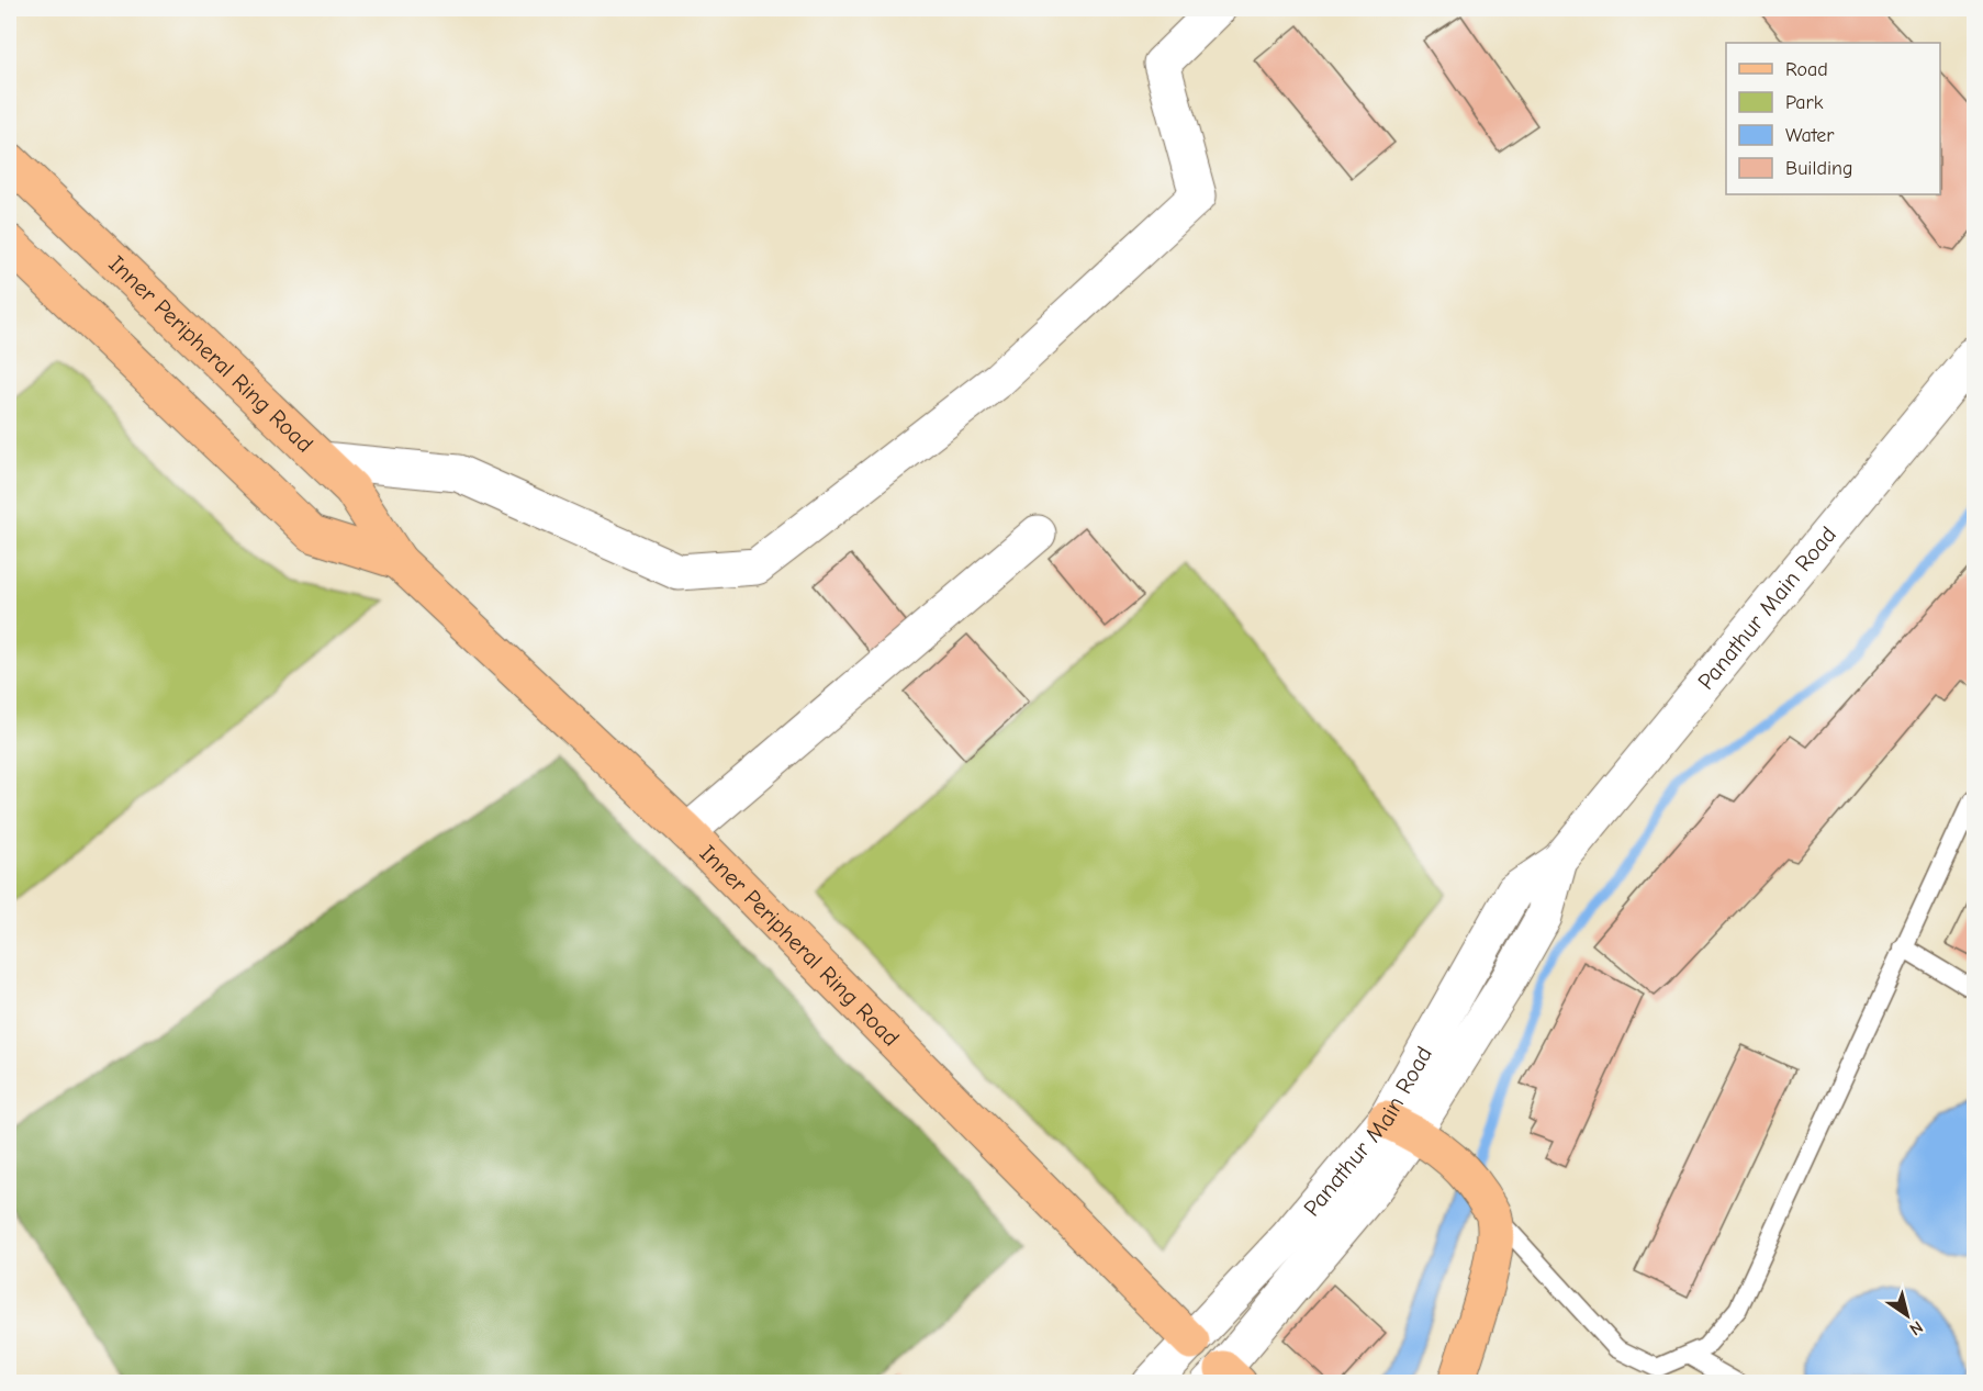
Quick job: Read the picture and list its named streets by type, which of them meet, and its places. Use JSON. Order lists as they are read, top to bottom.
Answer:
{
  "streets": {
    "main road": ["Inner Peripheral Ring Road"],
    "street": ["Panathur Main Road"]
  },
  "crossings": [
    ["Inner Peripheral Ring Road", "Panathur Main Road"]
  ],
  "legend": [
    "Road",
    "Park",
    "Water",
    "Building"
  ],
  "north": "bottom right"
}
